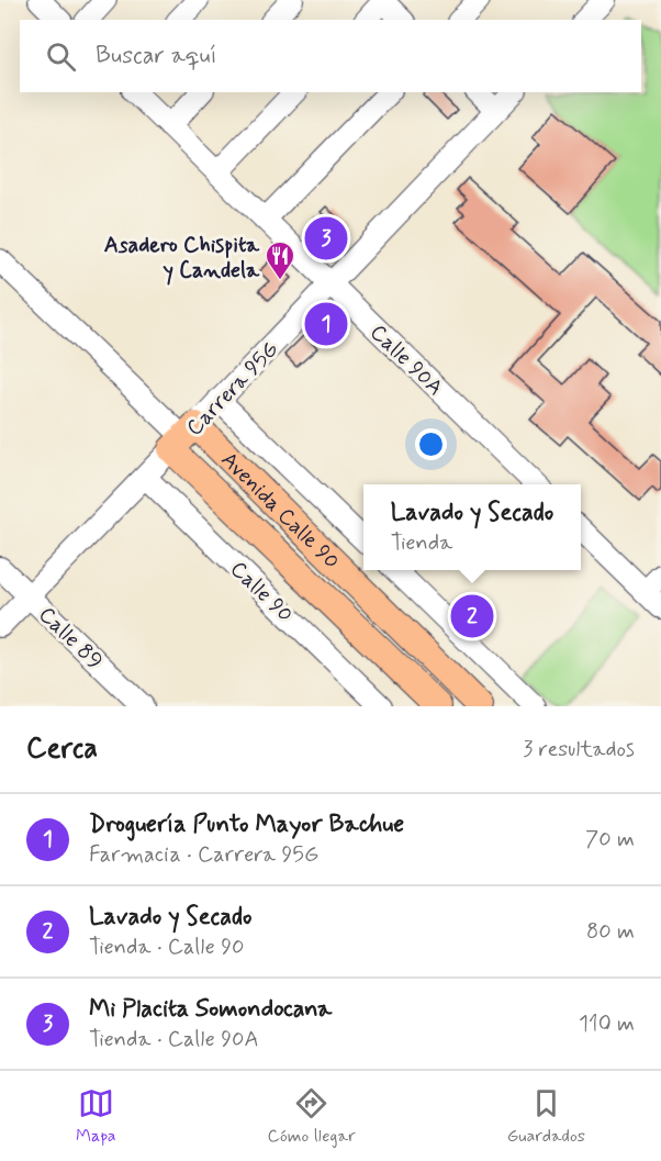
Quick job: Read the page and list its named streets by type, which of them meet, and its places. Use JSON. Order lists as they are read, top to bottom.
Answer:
{
  "streets": {
    "main road": ["Avenida Calle 90"],
    "street": [
      "Calle 90A",
      "Carrera 95G",
      "Calle 90",
      "Calle 89"
    ]
  },
  "crossings": [
    ["Calle 90A", "Carrera 95G"],
    ["Carrera 95G", "Avenida Calle 90"],
    ["Carrera 95G", "Calle 90"],
    ["Carrera 95G", "Calle 89"]
  ],
  "places": {
    "restaurant": ["Asadero Chispita y Candela"]
  },
  "page": {
    "search": "Buscar aquí",
    "pins": ["3", "1", "2"],
    "popup": ["Lavado y Secado", "Tienda"],
    "heading": ["Cerca", "3 resultados"],
    "list": [
      {
        "mark": "1",
        "name": "Droguería Punto Mayor Bachue",
        "note": "Farmacia · Carrera 95G",
        "value": "70 m"
      },
      {
        "mark": "2",
        "name": "Lavado y Secado",
        "note": "Tienda · Calle 90",
        "value": "80 m"
      },
      {
        "mark": "3",
        "name": "Mi Placita Somondocana",
        "note": "Tienda · Calle 90A",
        "value": "110 m"
      }
    ],
    "nav": ["Mapa", "Cómo llegar", "Guardados"]
  }
}
